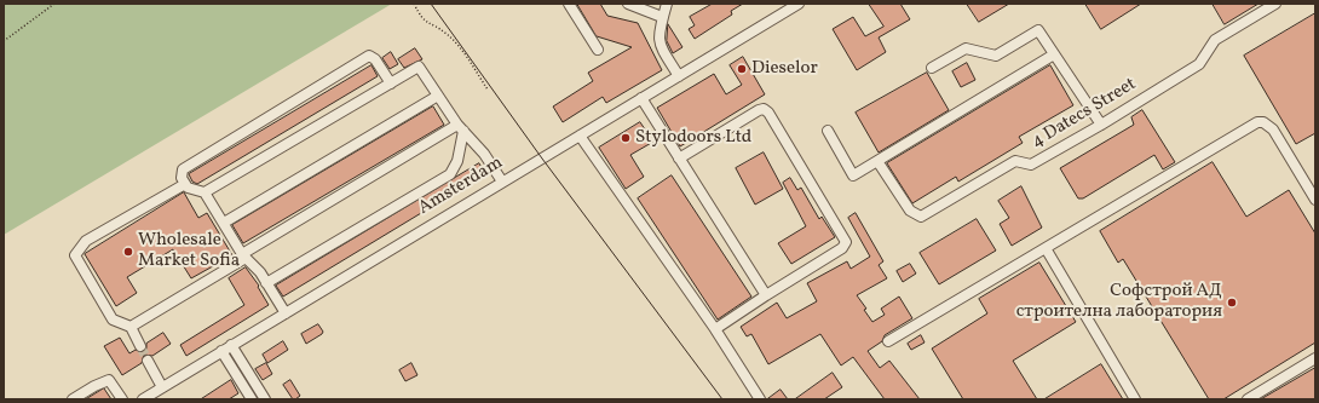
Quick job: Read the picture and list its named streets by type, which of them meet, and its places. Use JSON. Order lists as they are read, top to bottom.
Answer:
{
  "streets": {
    "street": ["4 Datecs Street", "Amsterdam"]
  },
  "places": [
    "Dieselor",
    "Stylodoors Ltd",
    "Wholesale Market Sofia",
    "Софстрой АД строителна лаборатория"
  ]
}
